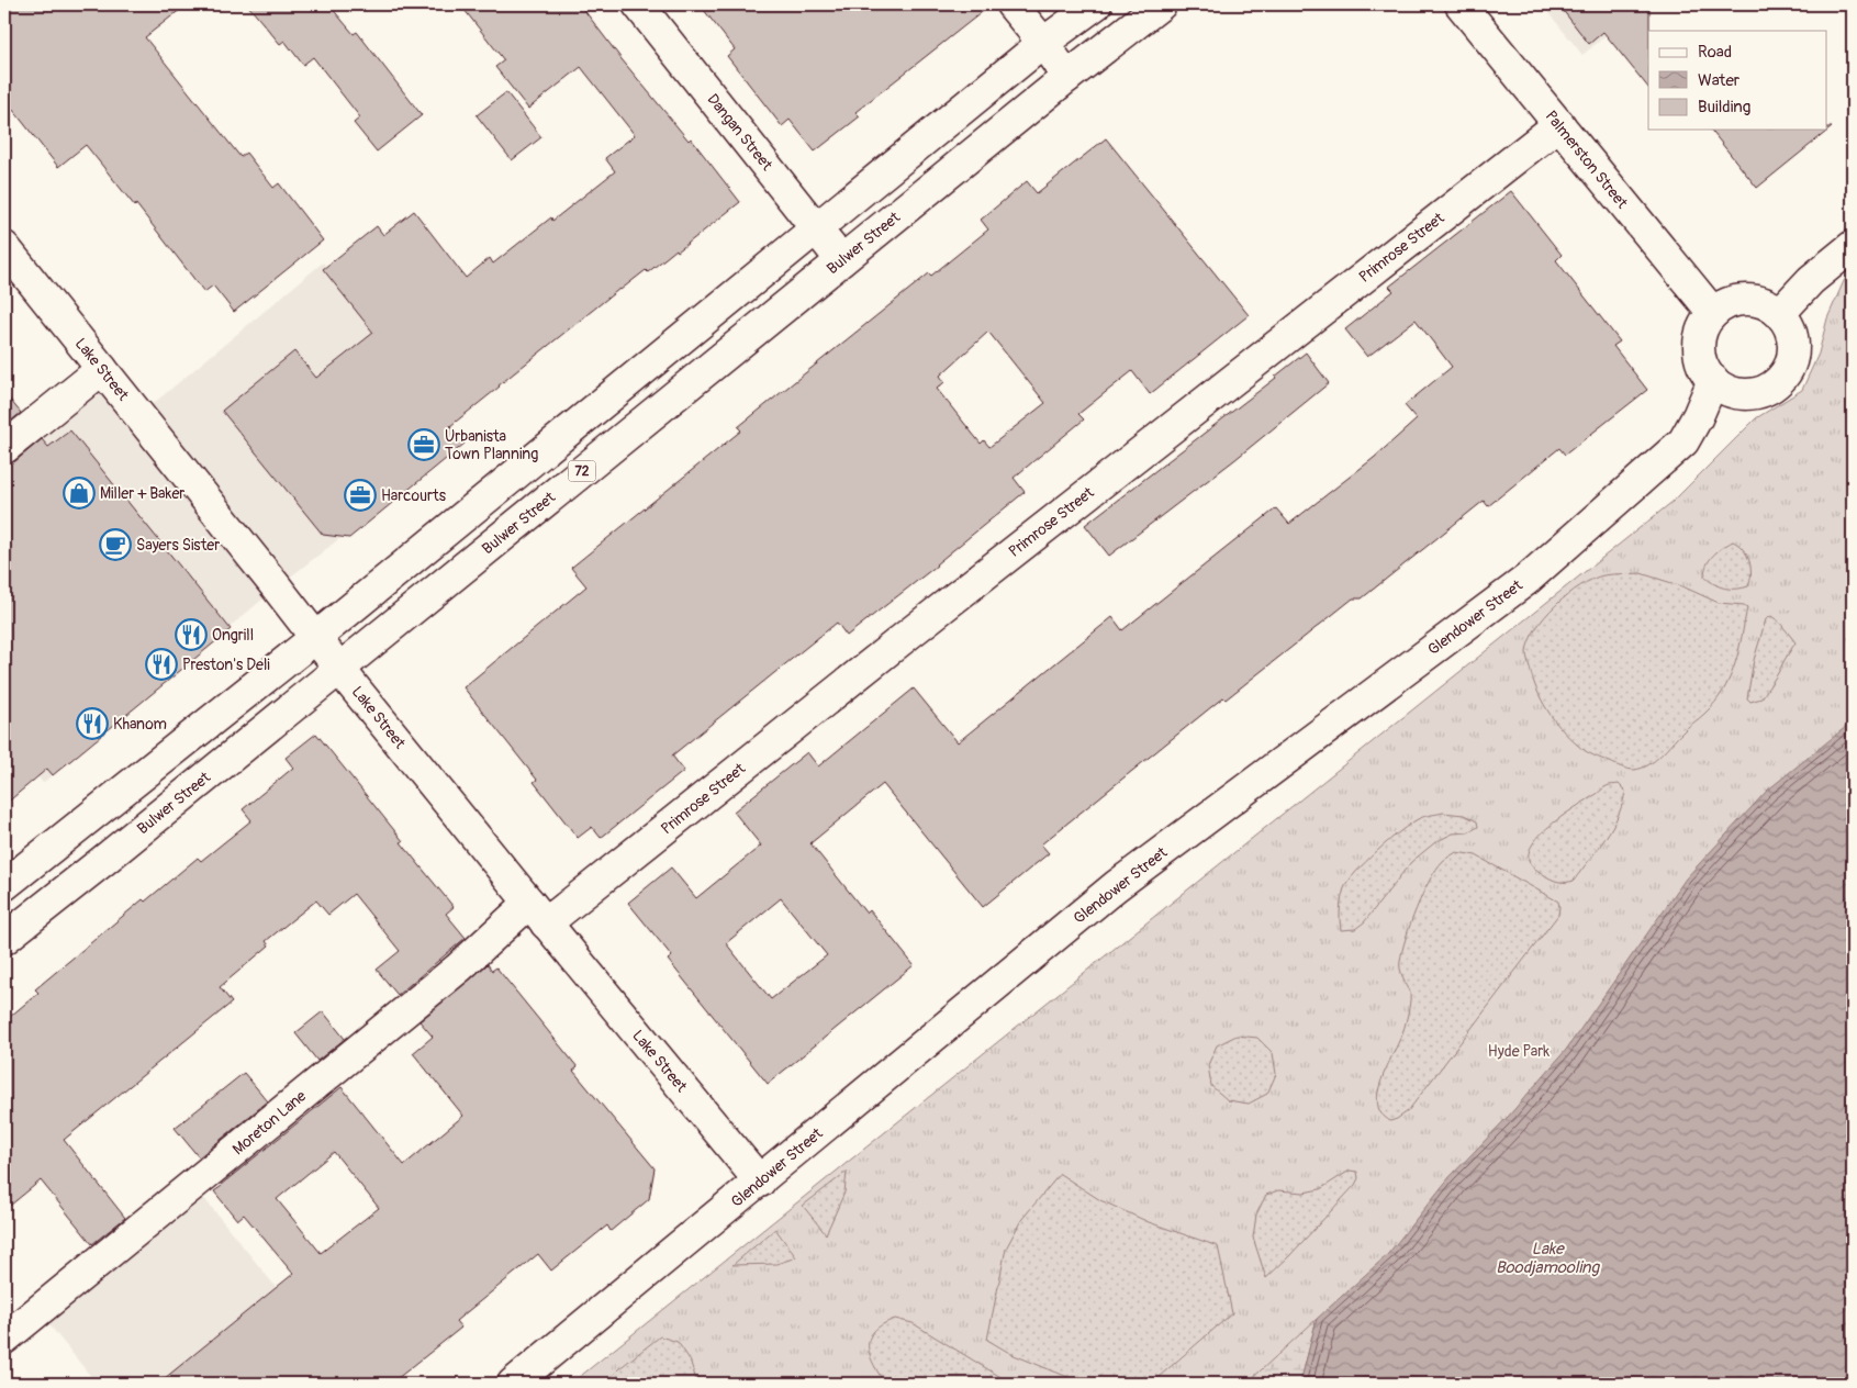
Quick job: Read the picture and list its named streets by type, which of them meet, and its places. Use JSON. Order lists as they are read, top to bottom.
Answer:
{
  "streets": {
    "street": [
      "Dangan Street",
      "Palmerston Street",
      "Bulwer Street",
      "Primrose Street",
      "Lake Street",
      "72",
      "Glendower Street",
      "Moreton Lane"
    ]
  },
  "crossings": [
    ["Dangan Street", "Bulwer Street"],
    ["Dangan Street", "72"],
    ["Palmerston Street", "Primrose Street"],
    ["Palmerston Street", "Glendower Street"],
    ["Bulwer Street", "Lake Street"],
    ["Primrose Street", "Lake Street"],
    ["Primrose Street", "Moreton Lane"],
    ["Lake Street", "72"],
    ["Lake Street", "Glendower Street"],
    ["Lake Street", "Moreton Lane"]
  ],
  "water": ["Lake Boodjamooling"],
  "parks": ["Hyde Park"],
  "places": {
    "office": ["Urbanista Town Planning", "Harcourts"],
    "shop": ["Miller + Baker"],
    "cafe": ["Sayers Sister"],
    "restaurant": ["Ongrill", "Preston's Deli", "Khanom"]
  },
  "legend": ["Road", "Water", "Building"]
}
